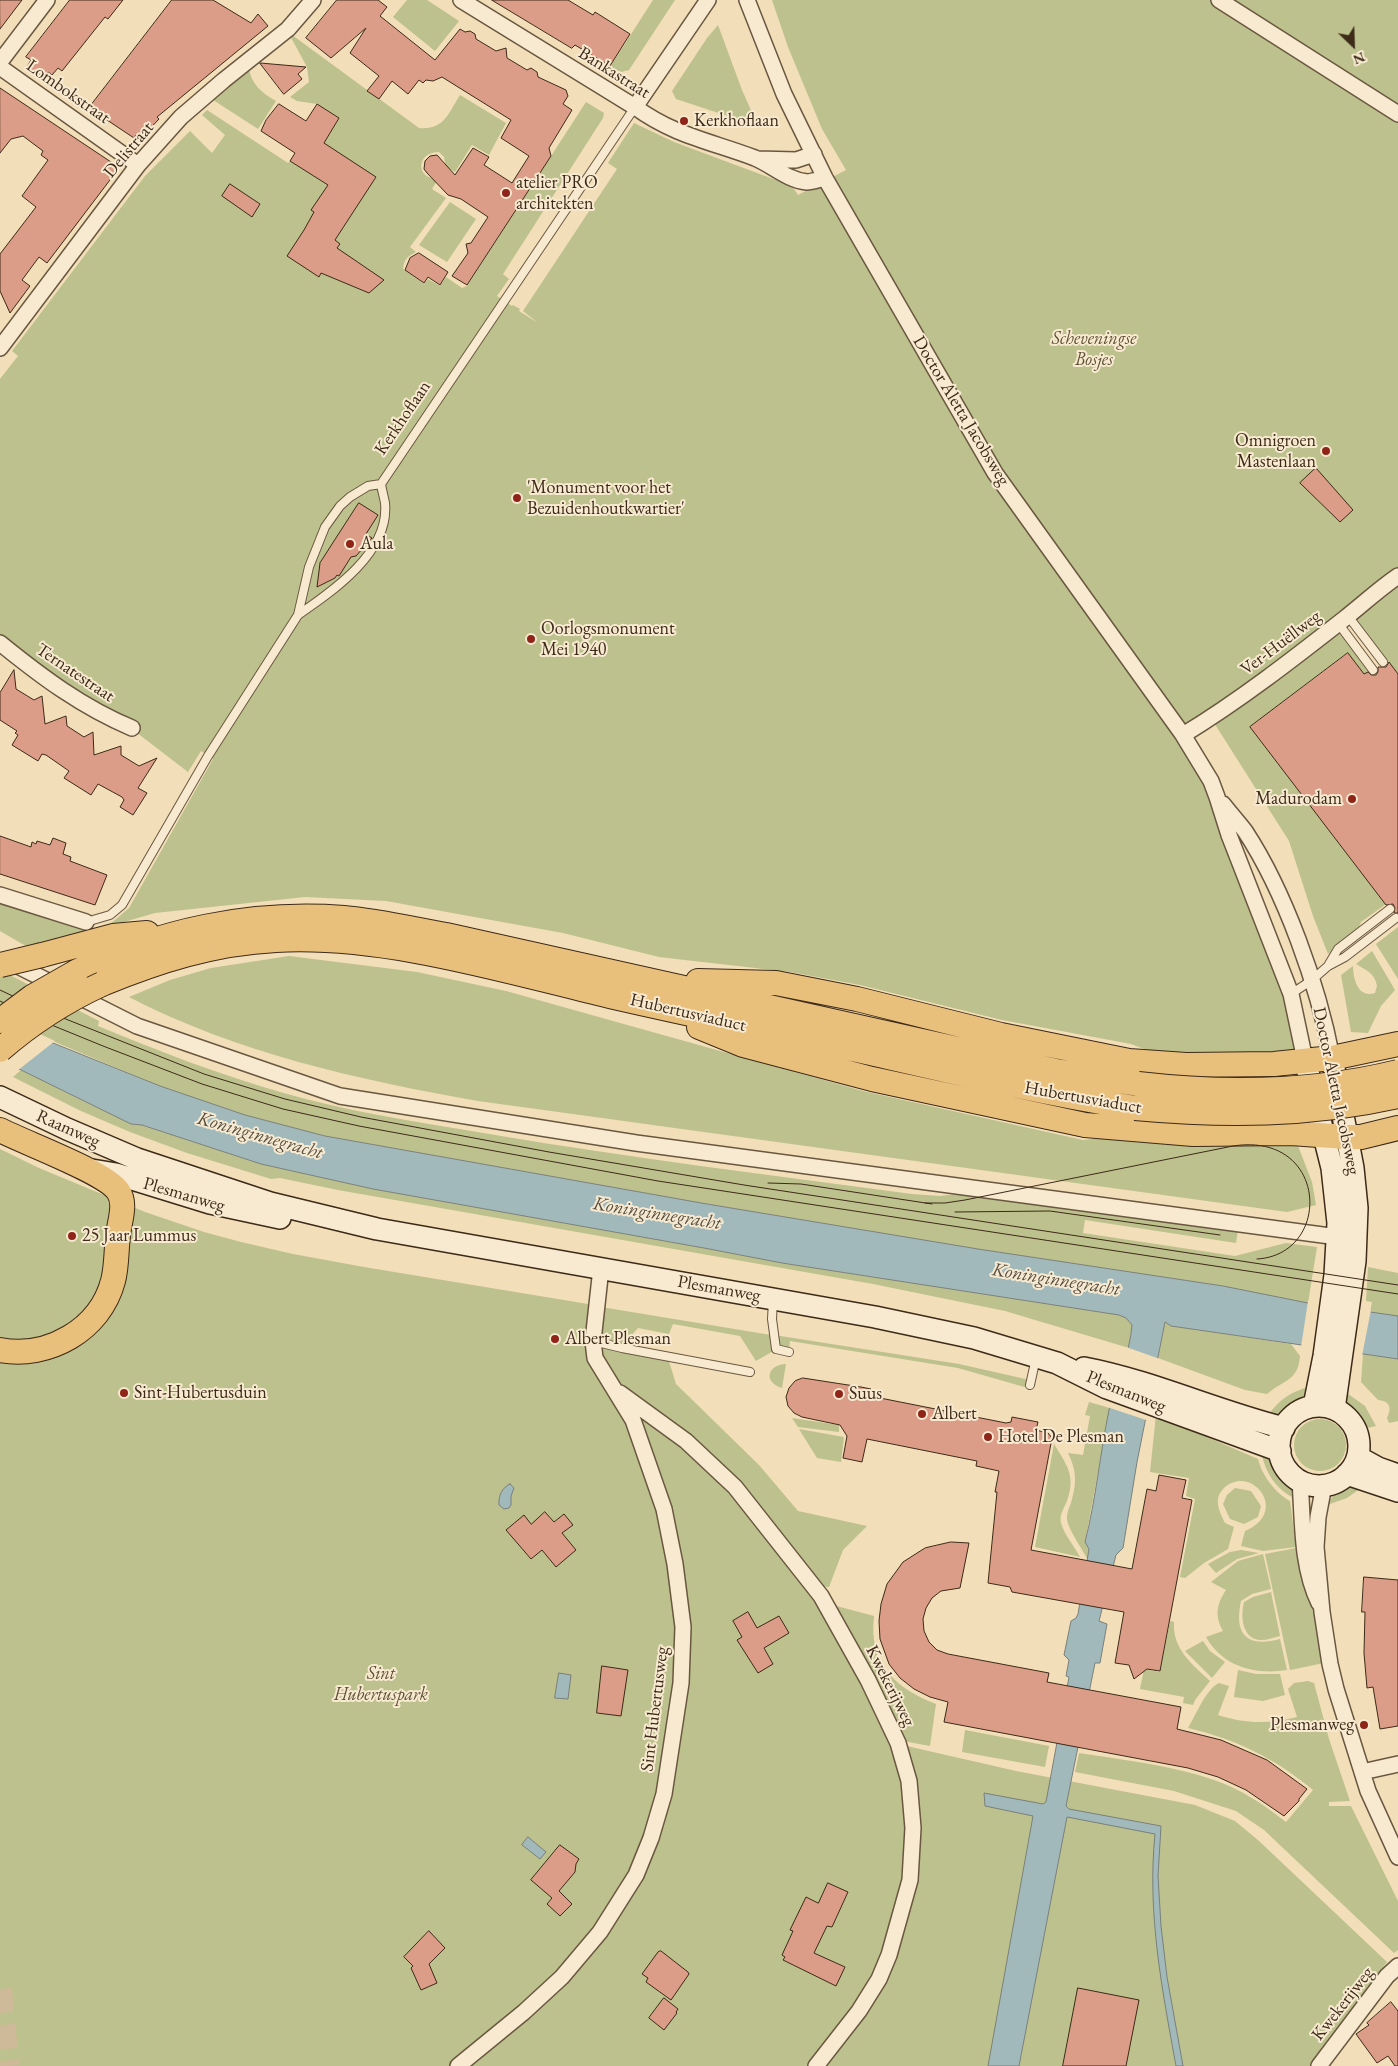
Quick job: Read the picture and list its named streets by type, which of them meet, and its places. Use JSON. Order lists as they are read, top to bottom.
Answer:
{
  "streets": {
    "main road": [
      "Doctor Aletta Jacobsweg",
      "Hubertusviaduct",
      "Raamweg",
      "Plesmanweg"
    ],
    "street": [
      "Bankastraat",
      "Lombokstraat",
      "Delistraat",
      "Kerkhoflaan",
      "Ver-Huëllweg",
      "Ternatestraat",
      "Kwekerijweg",
      "Sint Hubertusweg"
    ]
  },
  "crossings": [
    ["Bankastraat", "Doctor Aletta Jacobsweg"],
    ["Bankastraat", "Kerkhoflaan"],
    ["Lombokstraat", "Delistraat"],
    ["Doctor Aletta Jacobsweg", "Ver-Huëllweg"],
    ["Doctor Aletta Jacobsweg", "Plesmanweg"],
    ["Raamweg", "Plesmanweg"],
    ["Plesmanweg", "Sint Hubertusweg"],
    ["Kwekerijweg", "Sint Hubertusweg"]
  ],
  "water": ["Koninginnegracht"],
  "parks": ["Scheveningse Bosjes", "Sint Hubertuspark"],
  "places": [
    "Kerkhoflaan",
    "atelier PRO architekten",
    "Omnigroen Mastenlaan",
    "'Monument voor het Bezuidenhoutkwartier'",
    "Aula",
    "Oorlogsmonument Mei 1940",
    "Madurodam",
    "25 Jaar Lummus",
    "Albert Plesman",
    "Sint-Hubertusduin",
    "Suus",
    "Albert",
    "Hotel De Plesman",
    "Plesmanweg"
  ],
  "north": "bottom right"
}
